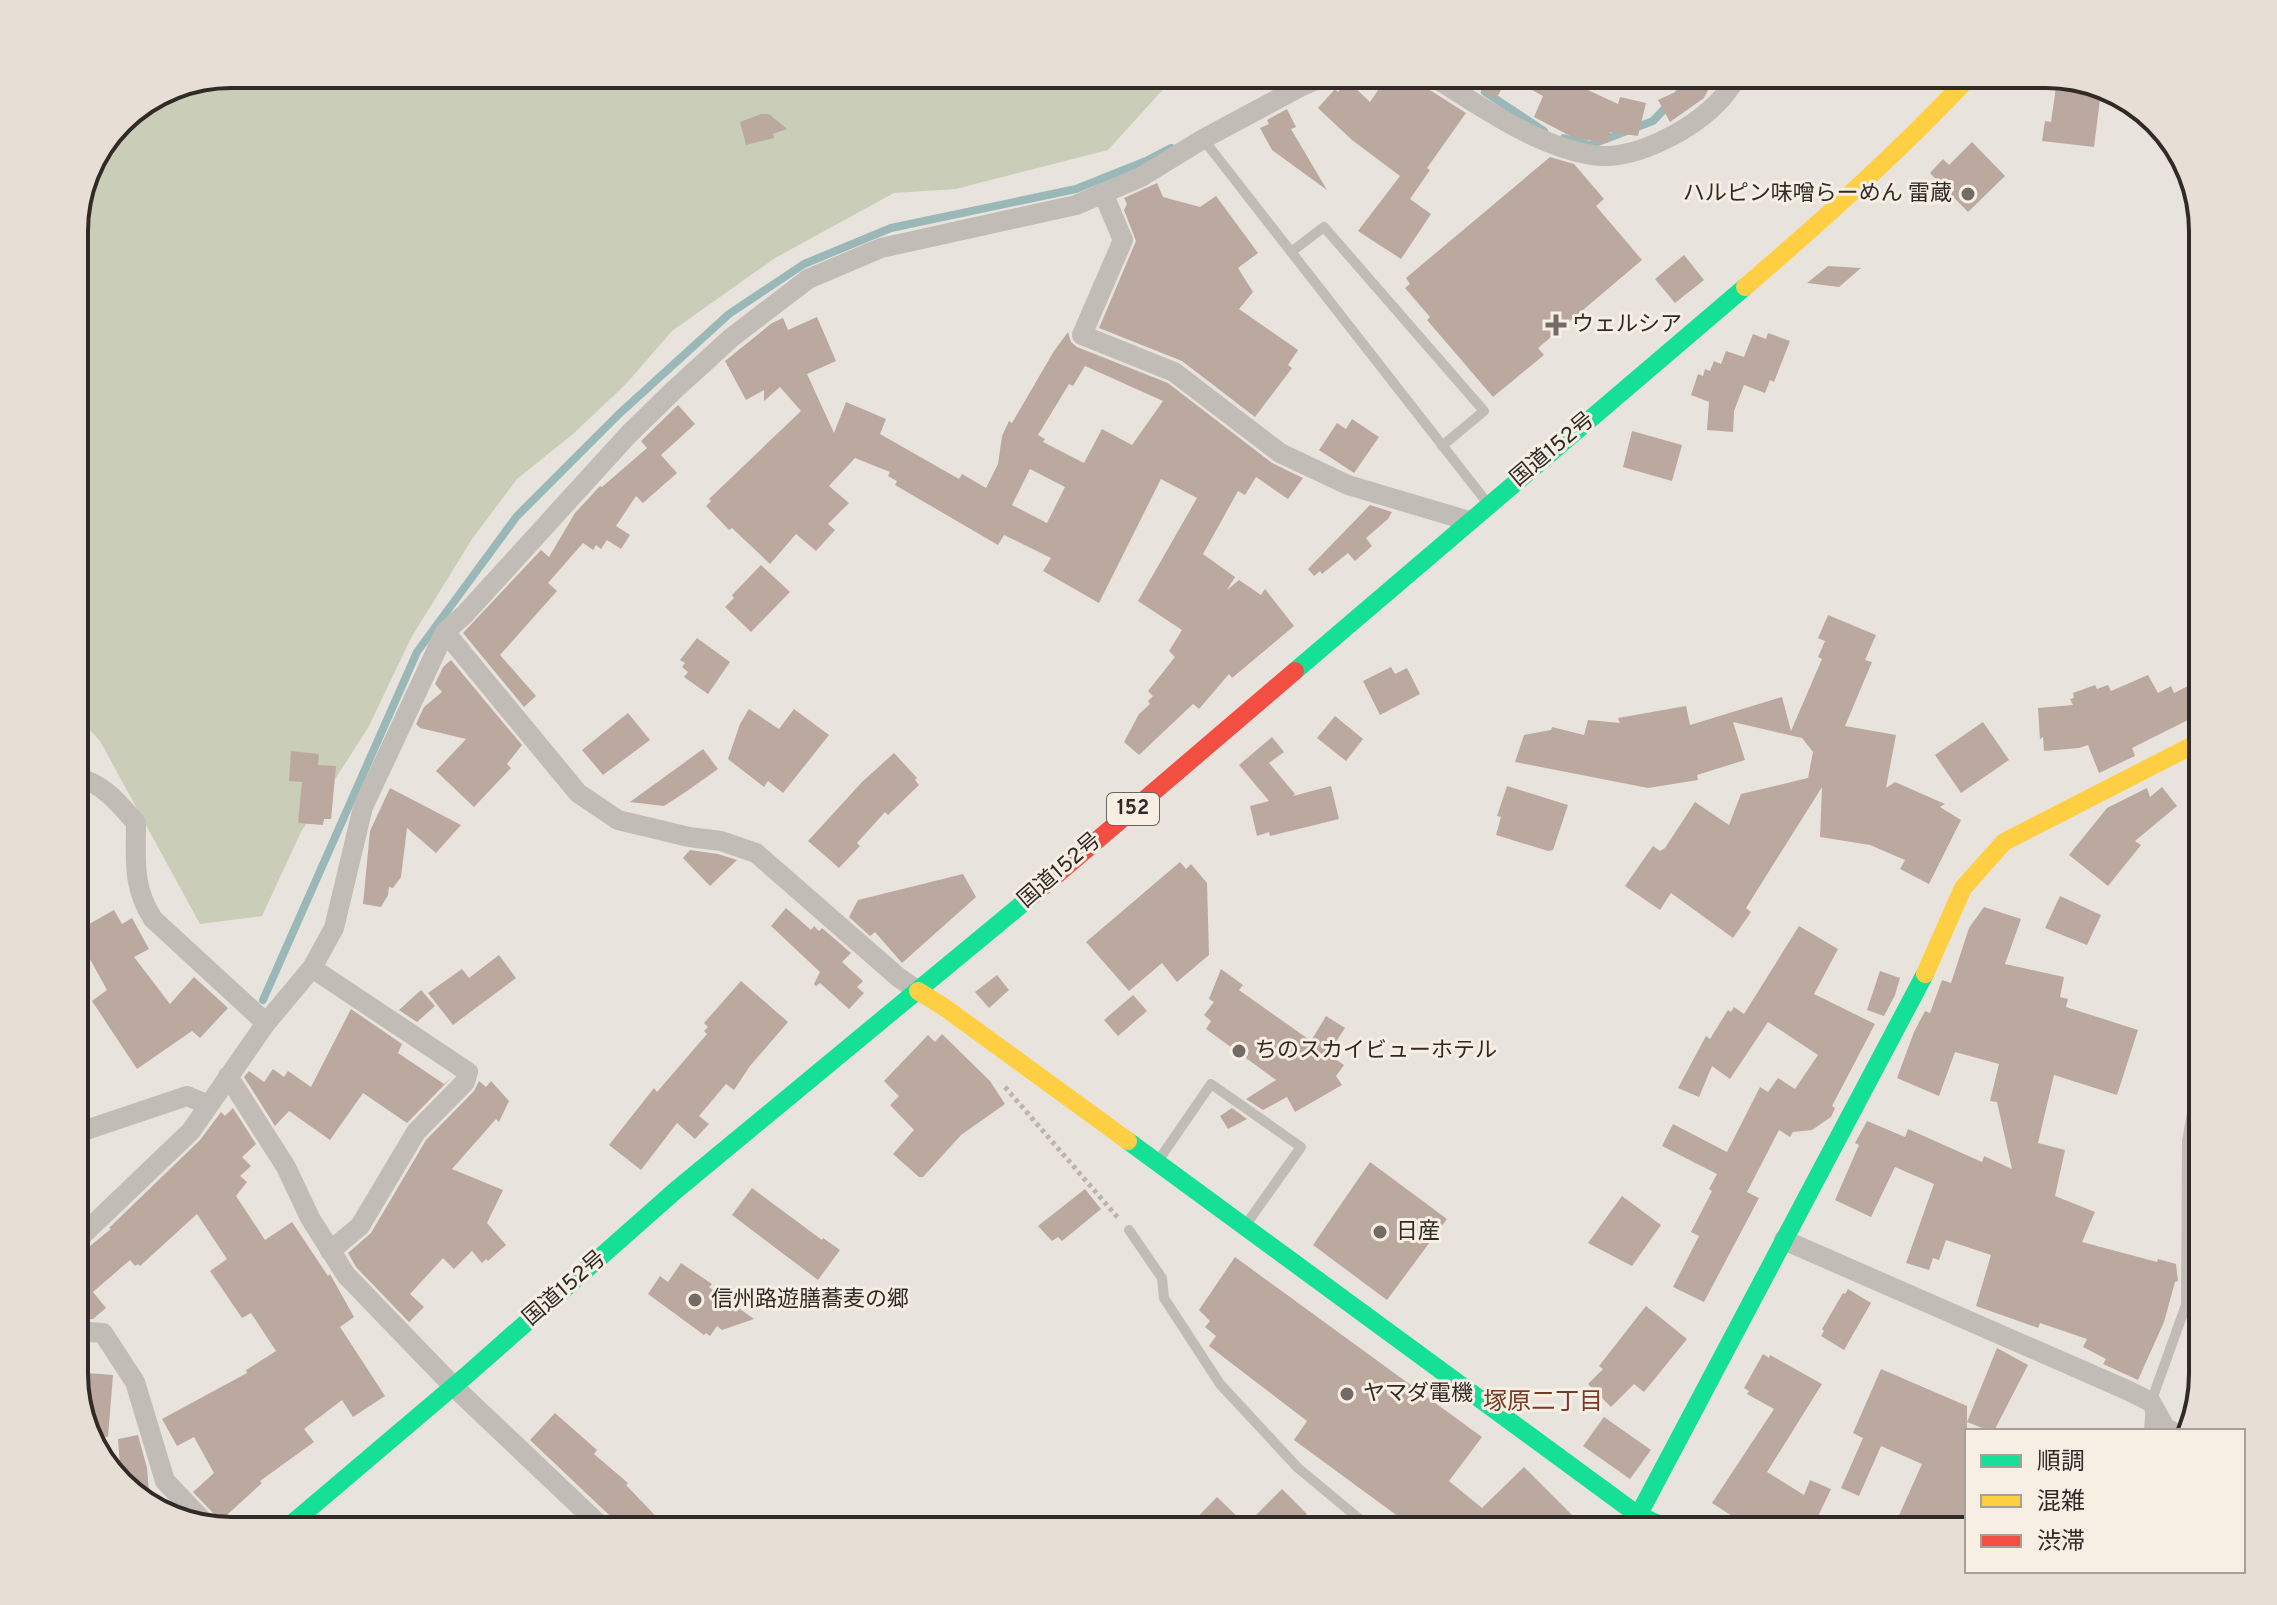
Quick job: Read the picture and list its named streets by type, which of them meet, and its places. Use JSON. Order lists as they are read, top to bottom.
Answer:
{
  "streets": {
    "main road": ["国道152号", "152"]
  },
  "districts": ["塚原二丁目"],
  "places": {
    "other": [
      "ハルピン味噌らーめん 雷蔵",
      "ちのスカイビューホテル",
      "日産",
      "信州路遊膳蕎麦の郷",
      "ヤマダ電機"
    ],
    "health": ["ウェルシア"]
  },
  "legend": ["順調", "混雑", "渋滞"]
}
